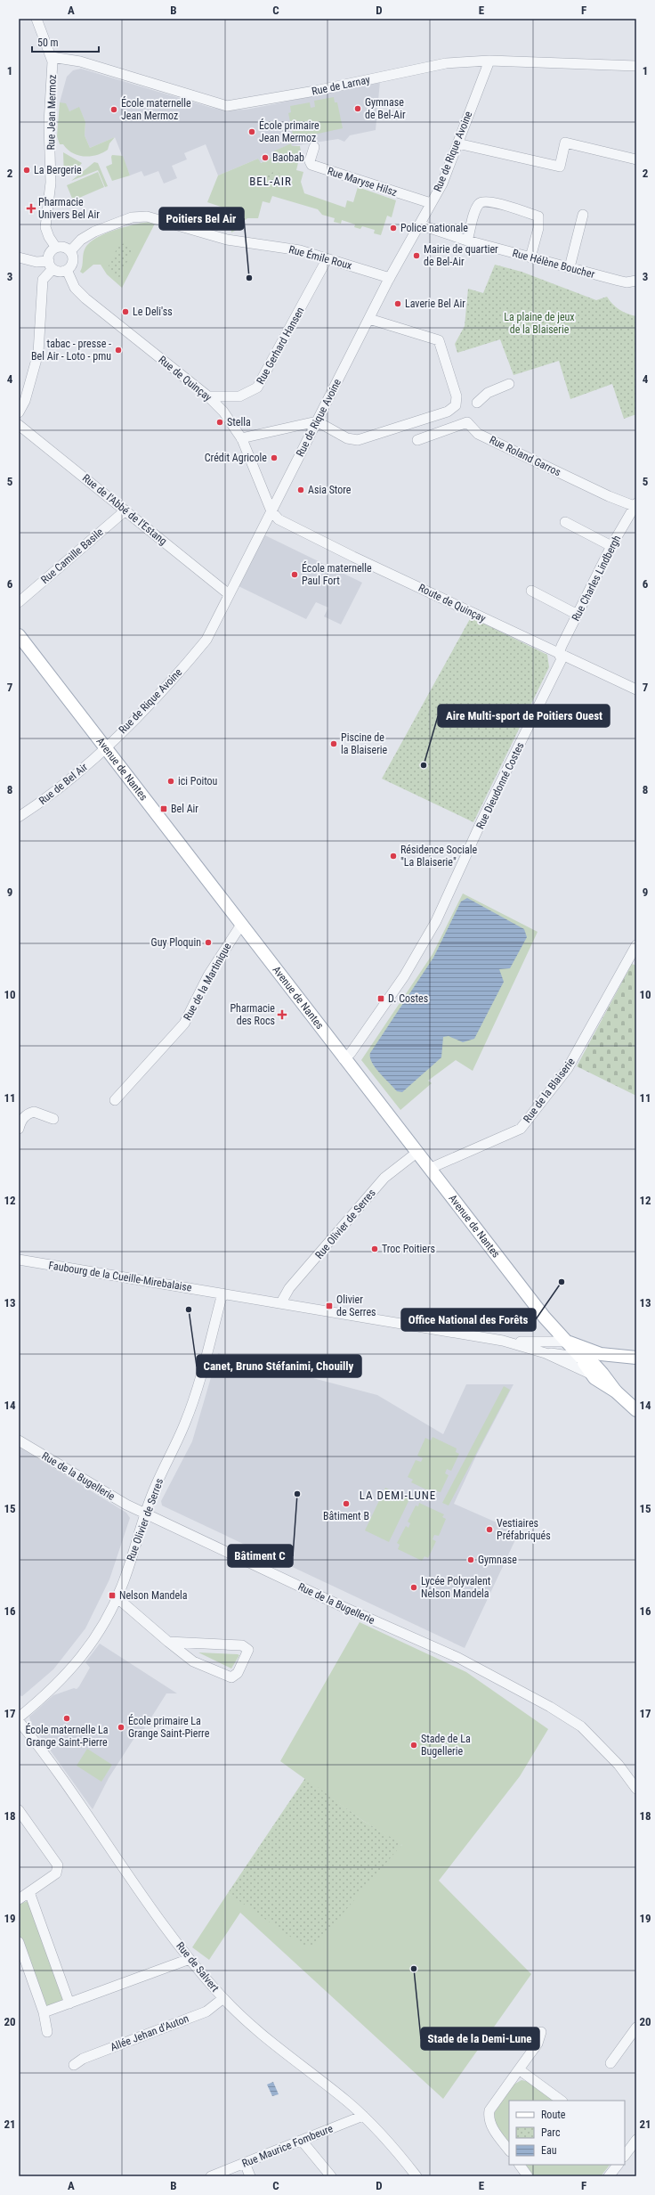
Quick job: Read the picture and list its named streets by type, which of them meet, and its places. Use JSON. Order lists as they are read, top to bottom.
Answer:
{
  "streets": {
    "main road": ["Avenue de Nantes"],
    "street": [
      "Rue de Larnay",
      "Rue Jean Mermoz",
      "Rue de Rique Avoine",
      "Rue Maryse Hilsz",
      "Rue Émile Roux",
      "Rue Hélène Boucher",
      "Rue Gerhard Hansen",
      "Rue de Quinçay",
      "Rue Roland Garros",
      "Rue de l'Abbé de l'Estang",
      "Rue Camille Basile",
      "Rue Charles Lindbergh",
      "Route de Quinçay",
      "Rue de Bel Air",
      "Rue Dieudonné Costes",
      "Rue de la Martinique",
      "Rue de la Blaiserie",
      "Rue Olivier de Serres",
      "Faubourg de la Cueille-Mirebalaise",
      "Rue de la Bugellerie",
      "Rue de Salvert",
      "Allée Jehan d'Auton",
      "Rue Maurice Fombeure"
    ]
  },
  "crossings": [
    ["Rue de Larnay", "Rue Jean Mermoz"],
    ["Rue de Larnay", "Rue de Rique Avoine"],
    ["Rue Jean Mermoz", "Rue Émile Roux"],
    ["Rue Jean Mermoz", "Rue de Quinçay"],
    ["Rue de Rique Avoine", "Rue Maryse Hilsz"],
    ["Rue de Rique Avoine", "Rue Émile Roux"],
    ["Rue de Rique Avoine", "Rue Hélène Boucher"],
    ["Rue de Rique Avoine", "Rue de Quinçay"],
    ["Rue de Rique Avoine", "Rue de l'Abbé de l'Estang"],
    ["Rue de Rique Avoine", "Route de Quinçay"],
    ["Rue de Rique Avoine", "Avenue de Nantes"],
    ["Rue de Rique Avoine", "Rue de Bel Air"],
    ["Rue Émile Roux", "Rue Gerhard Hansen"],
    ["Rue Émile Roux", "Rue de Quinçay"],
    ["Rue Gerhard Hansen", "Rue de Quinçay"],
    ["Rue de Quinçay", "Route de Quinçay"],
    ["Rue Roland Garros", "Rue Charles Lindbergh"],
    ["Rue de l'Abbé de l'Estang", "Rue Camille Basile"],
    ["Rue Charles Lindbergh", "Route de Quinçay"],
    ["Rue Charles Lindbergh", "Rue Dieudonné Costes"],
    ["Route de Quinçay", "Rue Dieudonné Costes"],
    ["Avenue de Nantes", "Rue de Bel Air"],
    ["Avenue de Nantes", "Rue Dieudonné Costes"],
    ["Avenue de Nantes", "Rue de la Martinique"],
    ["Avenue de Nantes", "Rue de la Blaiserie"],
    ["Avenue de Nantes", "Rue Olivier de Serres"],
    ["Rue Olivier de Serres", "Faubourg de la Cueille-Mirebalaise"],
    ["Rue Olivier de Serres", "Rue de la Bugellerie"],
    ["Rue de Salvert", "Allée Jehan d'Auton"],
    ["Rue de Salvert", "Rue Maurice Fombeure"]
  ],
  "districts": ["BEL-AIR", "LA DEMI-LUNE"],
  "parks": ["La plaine de jeux de la Blaiserie"],
  "places": {
    "other": [
      "Gymnase de Bel-Air",
      "École maternelle Jean Mermoz",
      "École primaire Jean Mermoz",
      "Baobab",
      "La Bergerie",
      "Police nationale",
      "Mairie de quartier de Bel-Air",
      "Poitiers Bel Air",
      "Laverie Bel Air",
      "Le Deli'ss",
      "tabac - presse - Bel Air - Loto - pmu",
      "Stella",
      "Crédit Agricole",
      "Asia Store",
      "École maternelle Paul Fort",
      "Piscine de la Blaiserie",
      "Aire Multi-sport de Poitiers Ouest",
      "ici Poitou",
      "Résidence Sociale \"La Blaiserie\"",
      "Guy Ploquin",
      "Troc Poitiers",
      "Office National des Forêts",
      "Canet, Bruno Stéfanimi, Chouilly",
      "Bâtiment C",
      "Bâtiment B",
      "Vestiaires Préfabriqués",
      "Gymnase",
      "Lycée Polyvalent Nelson Mandela",
      "École maternelle La Grange Saint-Pierre",
      "École primaire La Grange Saint-Pierre",
      "Stade de La Bugellerie",
      "Stade de la Demi-Lune"
    ],
    "health": ["Pharmacie Univers Bel Air", "Pharmacie des Rocs"],
    "transit": [
      "Bel Air",
      "D. Costes",
      "Olivier de Serres",
      "Nelson Mandela"
    ]
  },
  "legend": ["Route", "Parc", "Eau"],
  "scale_bar": "50 m",
  "grid": {
    "columns": [
      "A",
      "B",
      "C",
      "D",
      "E",
      "F"
    ],
    "rows": [
      "1",
      "2",
      "3",
      "4",
      "5",
      "6",
      "7",
      "8",
      "9",
      "10",
      "11",
      "12",
      "13",
      "14",
      "15",
      "16",
      "17",
      "18",
      "19",
      "20",
      "21"
    ]
  }
}
